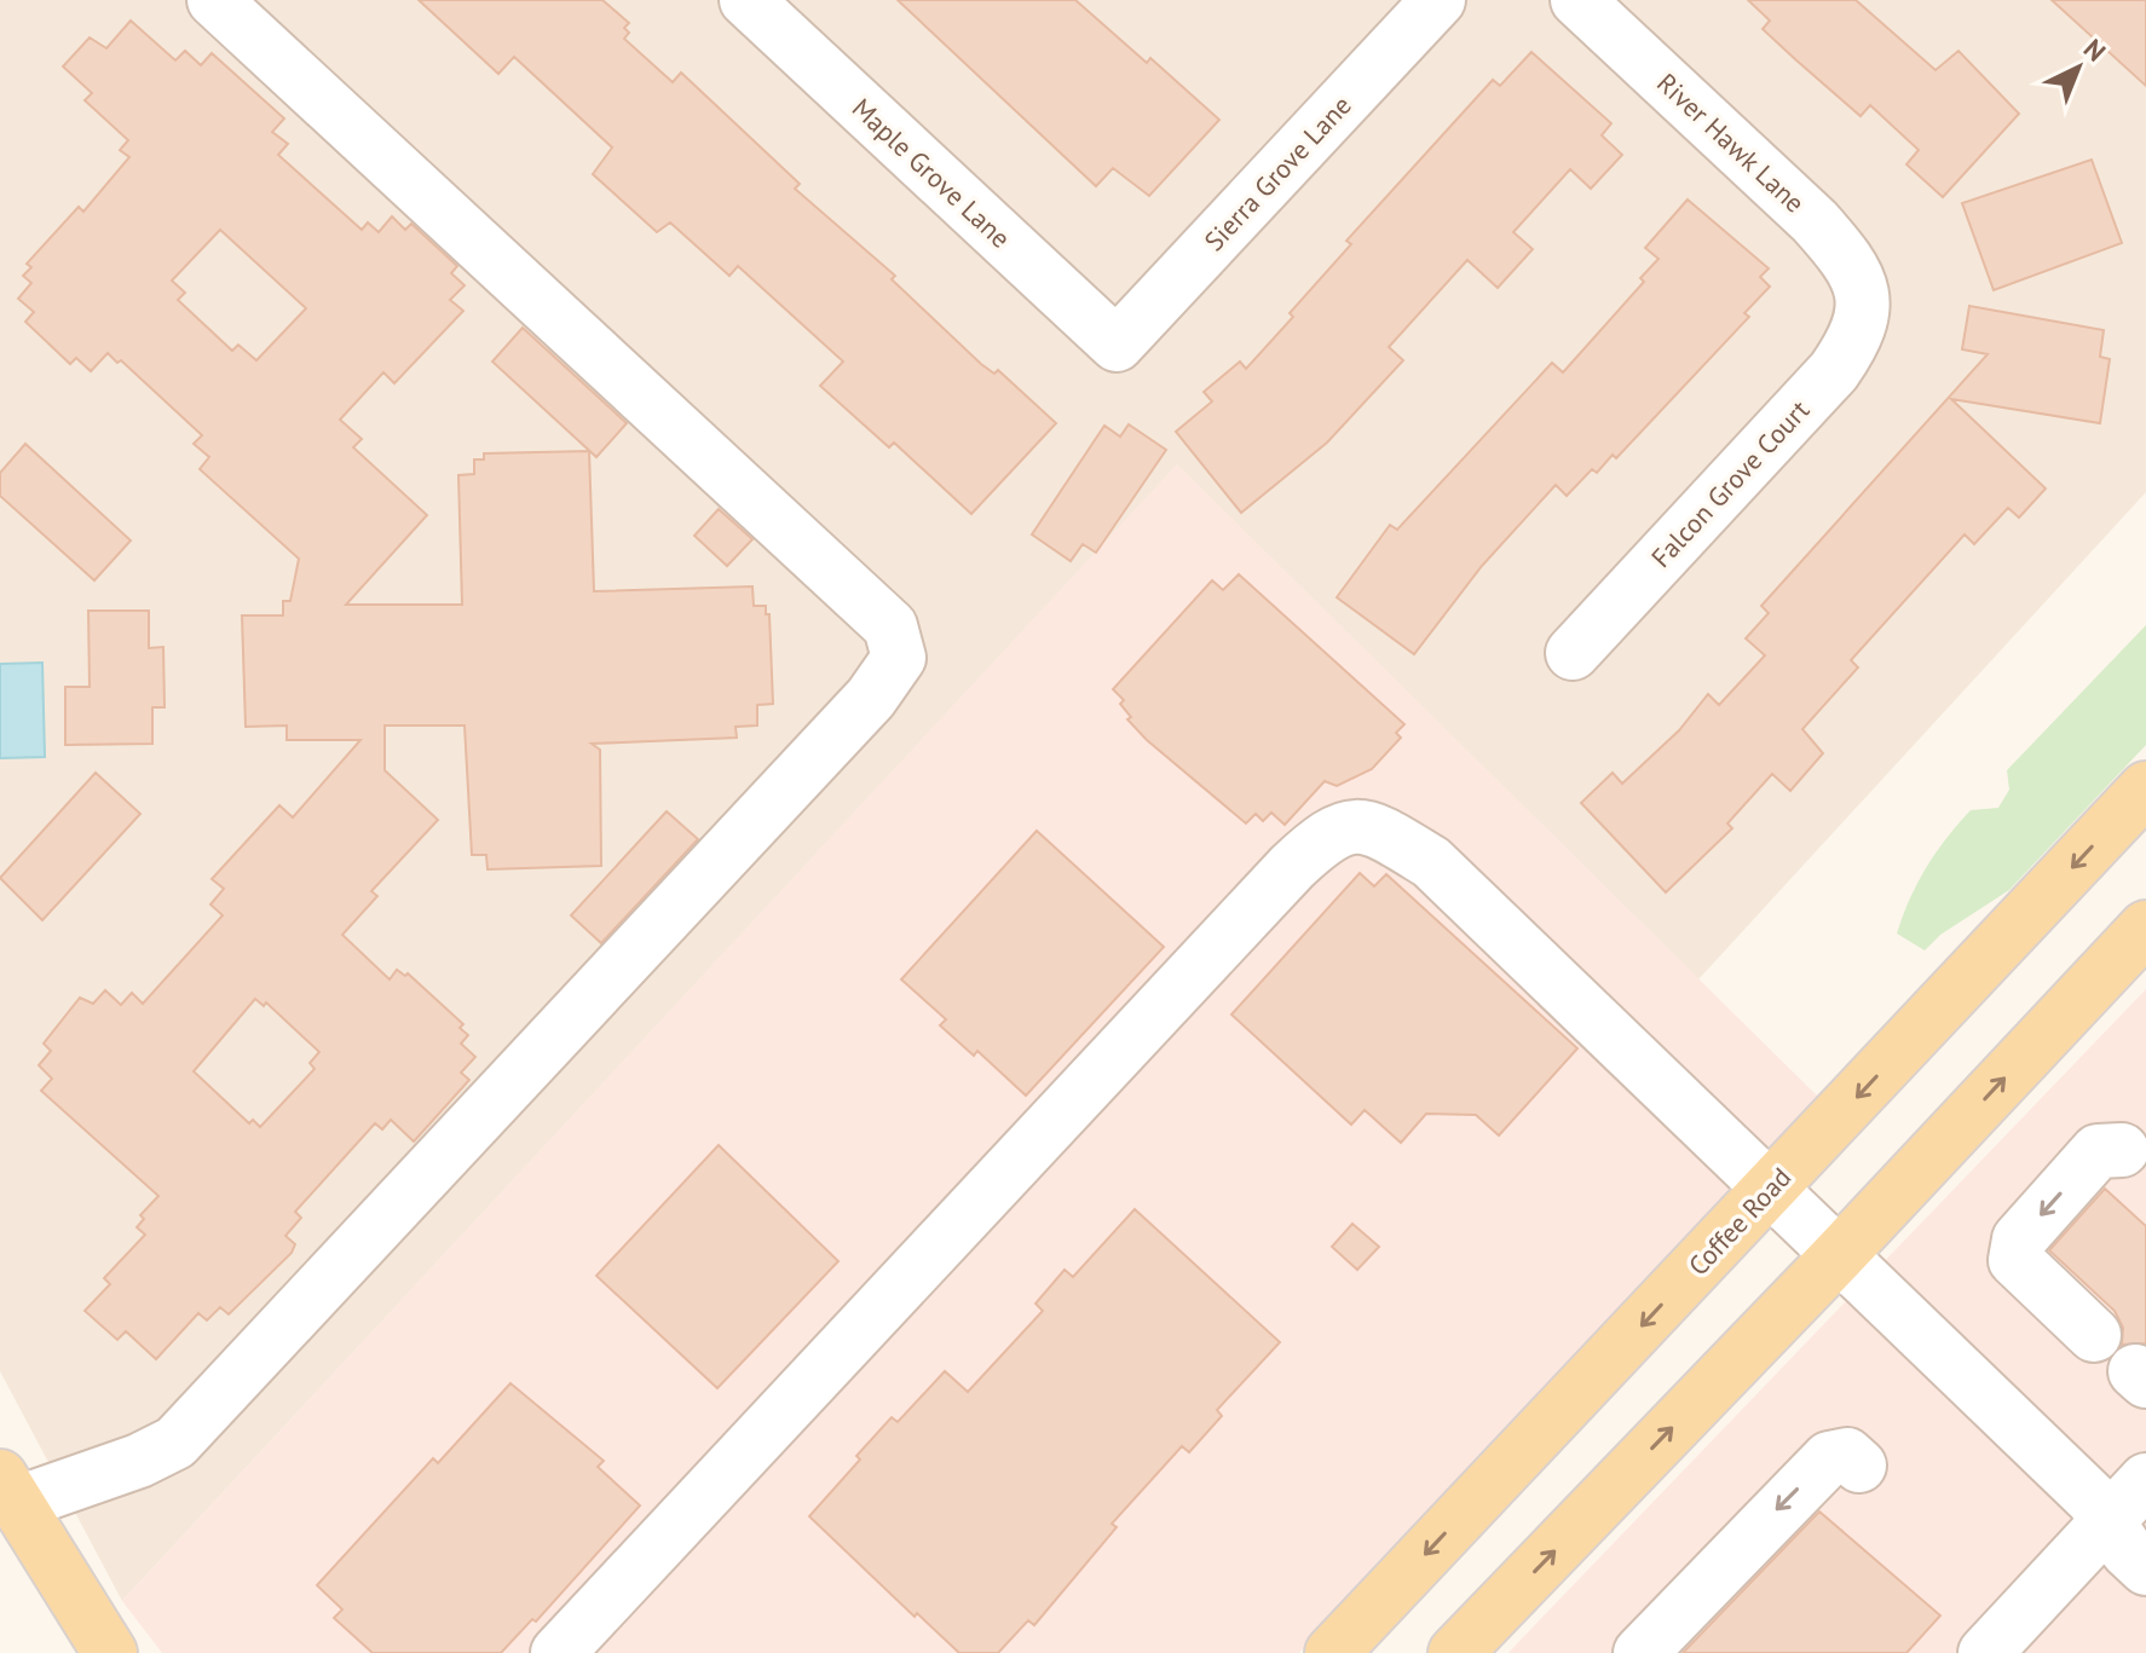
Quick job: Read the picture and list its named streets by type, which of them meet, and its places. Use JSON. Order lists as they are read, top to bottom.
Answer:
{
  "streets": {
    "main road": ["Coffee Road"],
    "street": [
      "River Hawk Lane",
      "Maple Grove Lane",
      "Sierra Grove Lane",
      "Falcon Grove Court"
    ]
  },
  "crossings": [
    ["River Hawk Lane", "Falcon Grove Court"],
    ["Maple Grove Lane", "Sierra Grove Lane"]
  ],
  "north": "top right"
}
